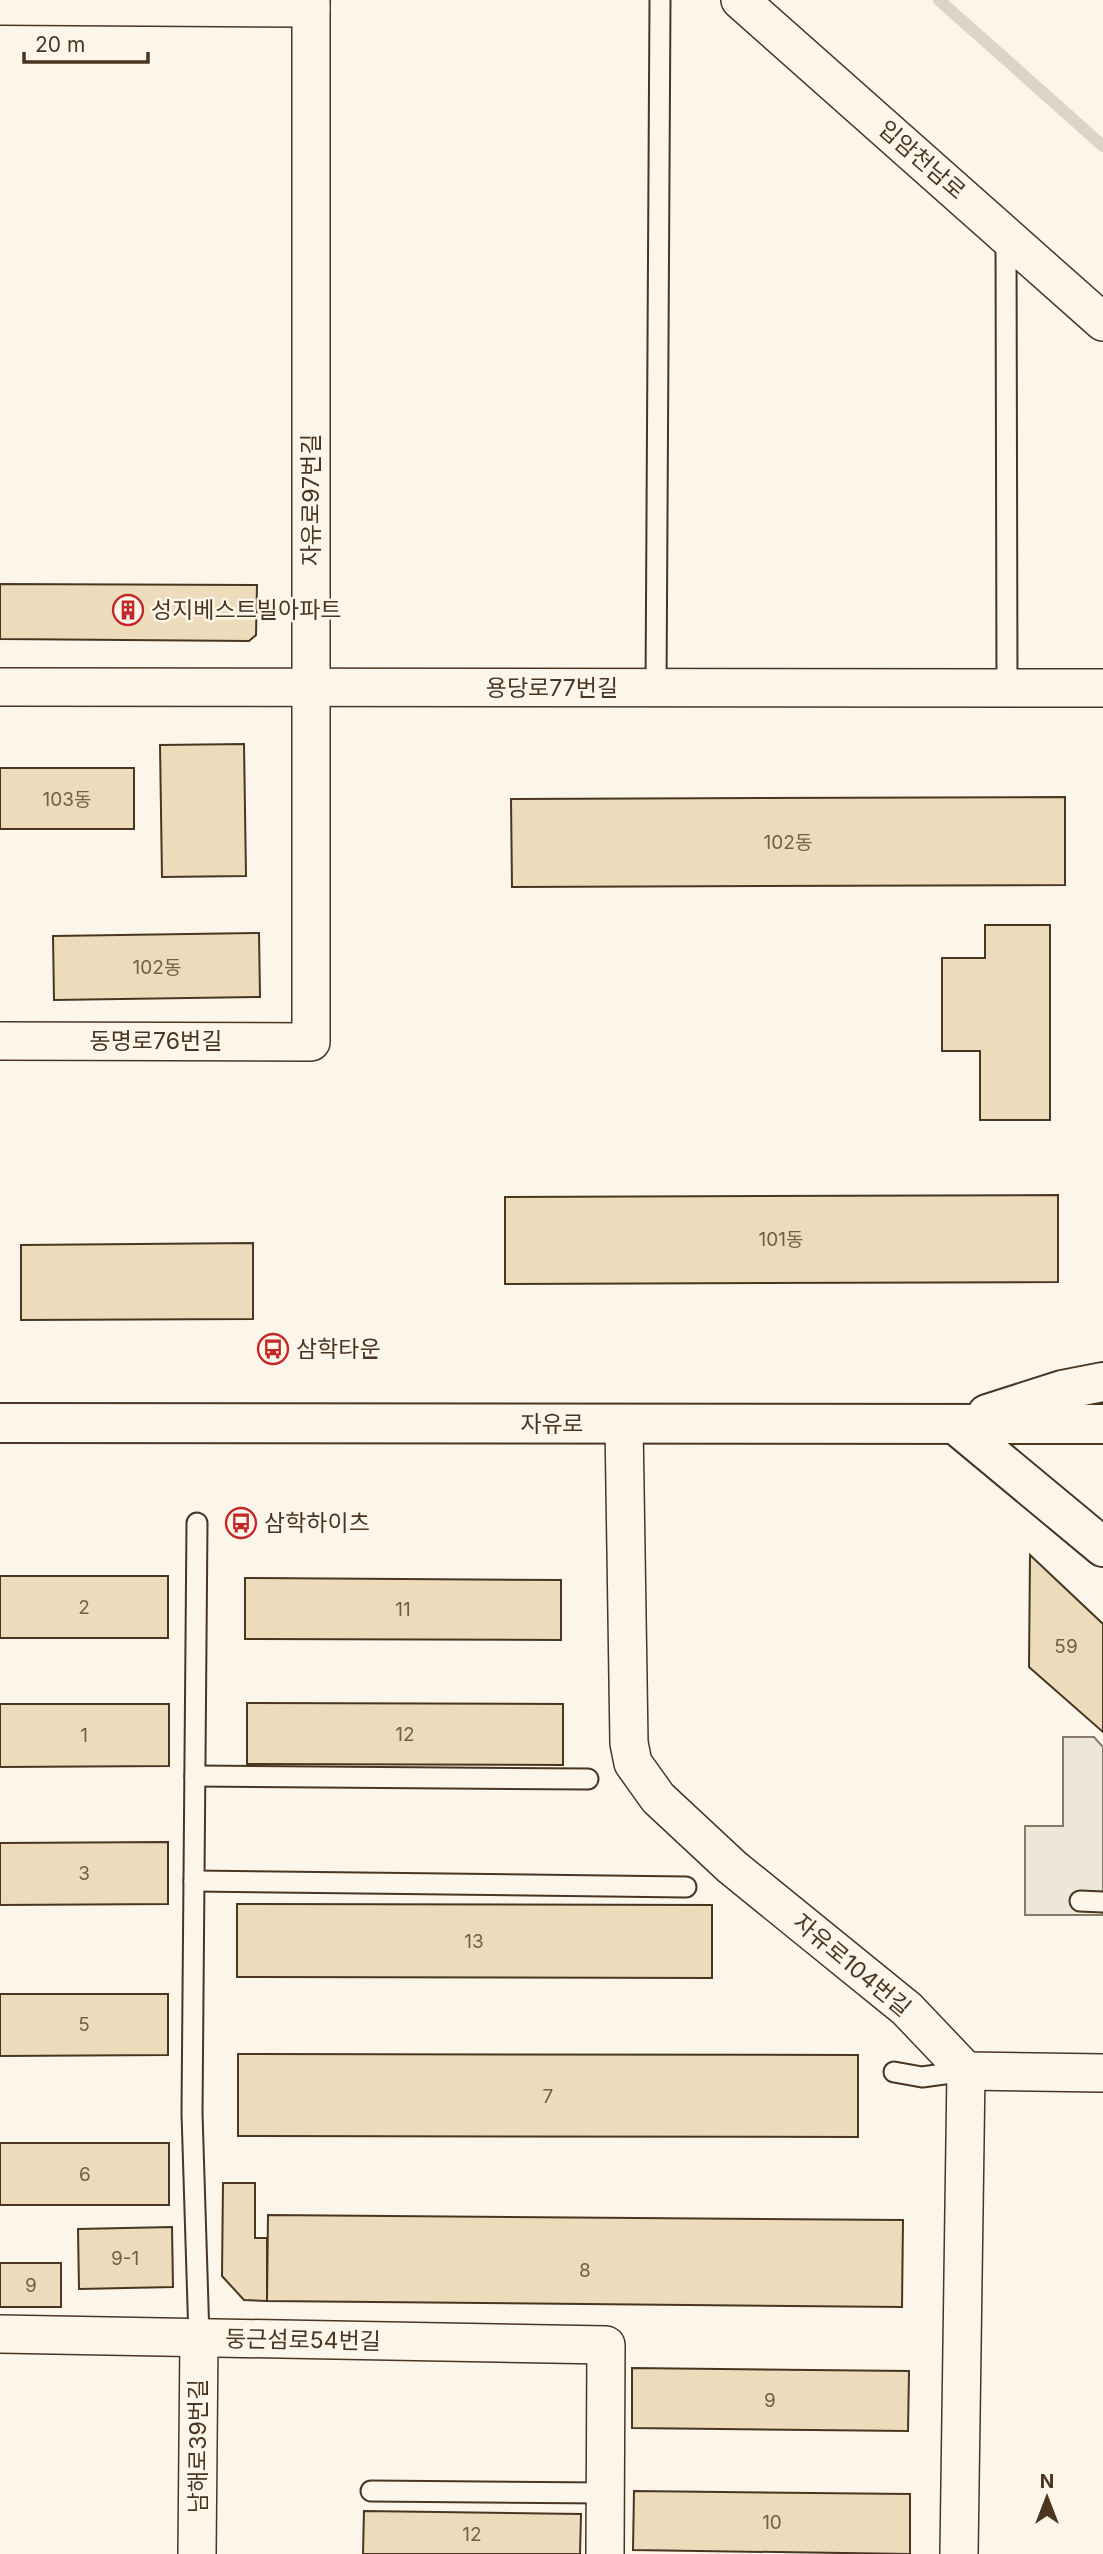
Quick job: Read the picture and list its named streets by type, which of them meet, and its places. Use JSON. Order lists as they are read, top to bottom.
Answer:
{
  "streets": {
    "street": [
      "입암천남로",
      "자유로97번길",
      "용당로77번길",
      "동명로76번길",
      "자유로",
      "자유로104번길",
      "둥근섬로54번길",
      "남해로39번길"
    ]
  },
  "crossings": [
    ["자유로97번길", "용당로77번길"],
    ["자유로97번길", "동명로76번길"],
    ["자유로", "자유로104번길"],
    ["둥근섬로54번길", "남해로39번길"]
  ],
  "places": {
    "building": ["성지베스트빌아파트"],
    "bus stop": ["삼학타운", "삼학하이츠"]
  },
  "house_numbers": [
    "103동",
    "102동",
    "102동",
    "101동",
    "2",
    "11",
    "59",
    "12",
    "1",
    "3",
    "13",
    "5",
    "7",
    "6",
    "9-1",
    "8",
    "9",
    "9",
    "10",
    "12"
  ],
  "scale_bar": "20 m",
  "north": "top"
}
